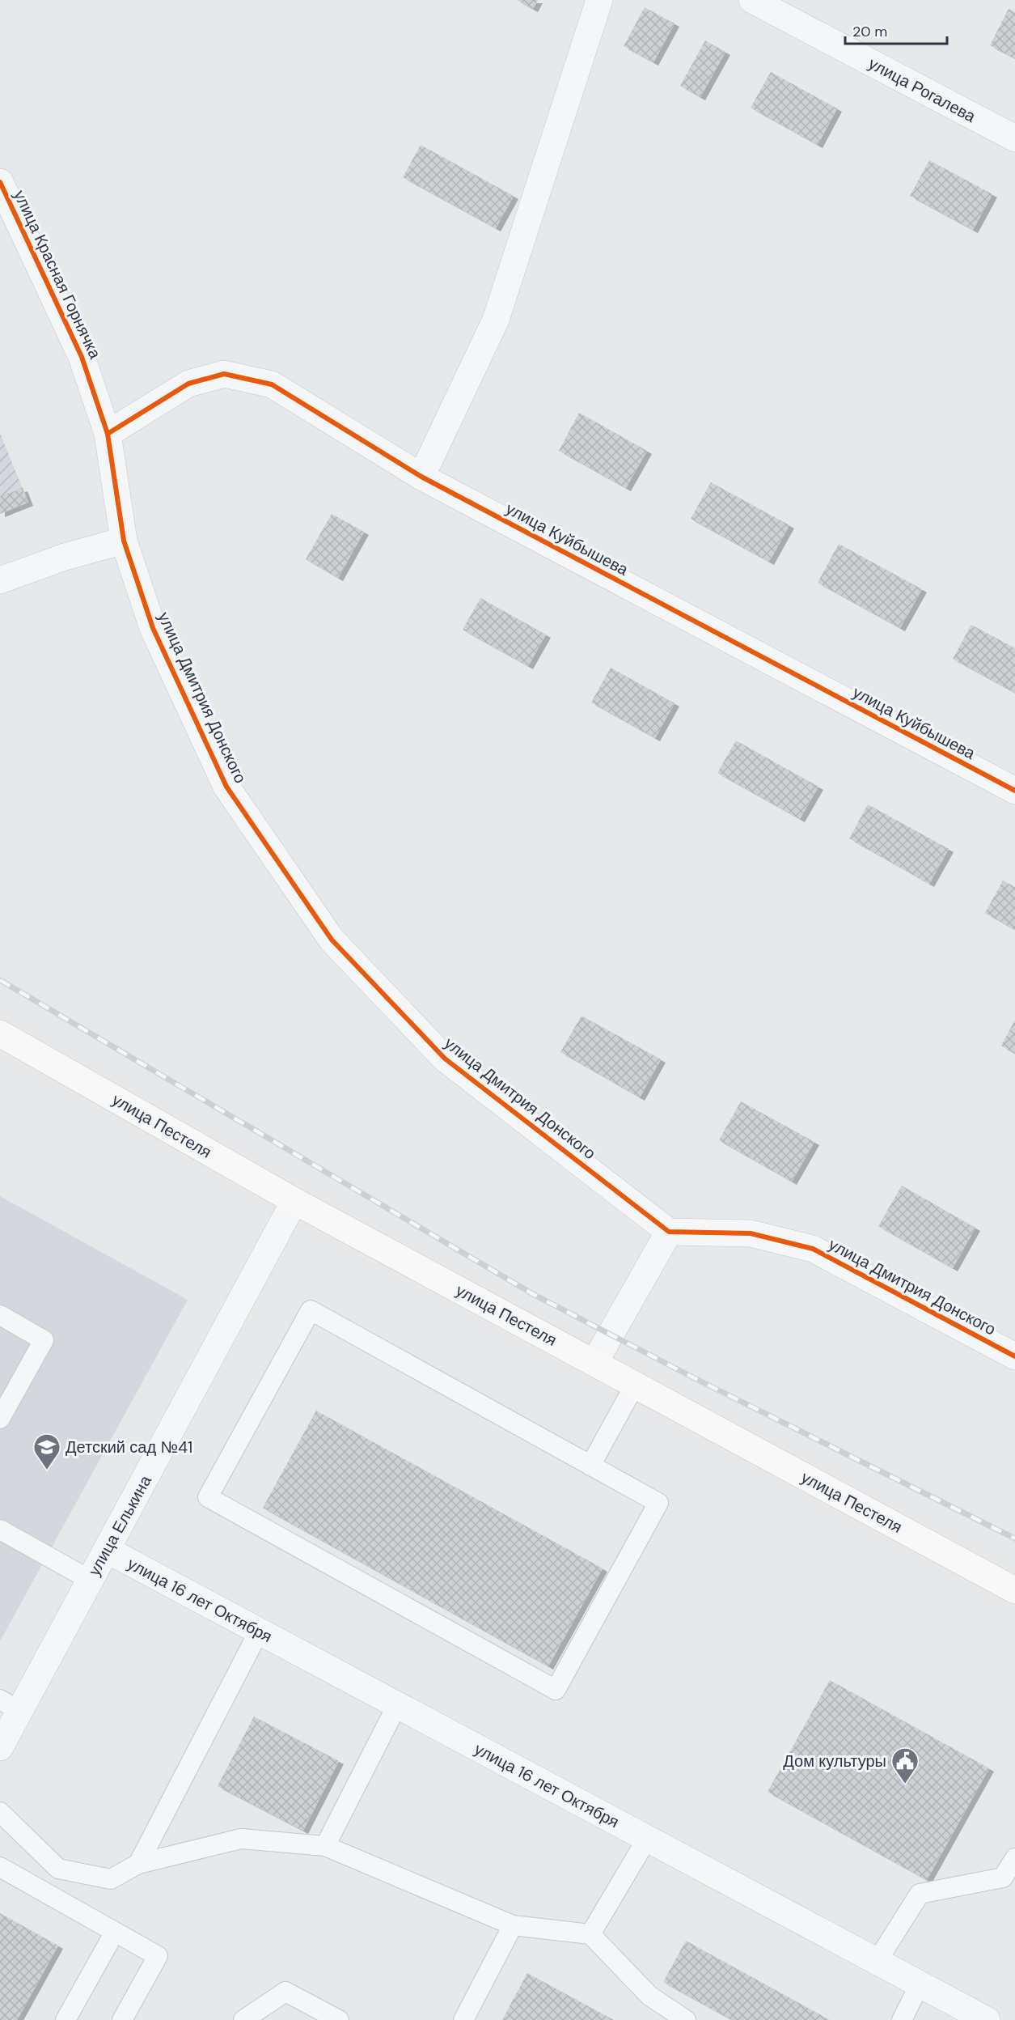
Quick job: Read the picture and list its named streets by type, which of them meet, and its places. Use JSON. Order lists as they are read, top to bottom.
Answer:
{
  "streets": {
    "main road": ["улица Пестеля"],
    "street": [
      "улица Рогалева",
      "улица Красная Горнячка",
      "улица Куйбышева",
      "улица Дмитрия Донского",
      "улица Елькина",
      "улица 16 лет Октября"
    ]
  },
  "crossings": [
    ["улица Красная Горнячка", "улица Куйбышева"],
    ["улица Красная Горнячка", "улица Дмитрия Донского"],
    ["улица Куйбышева", "улица Дмитрия Донского"],
    ["улица Пестеля", "улица Елькина"],
    ["улица Елькина", "улица 16 лет Октября"]
  ],
  "places": {
    "school or university": ["Детский сад №41"],
    "public building": ["Дом культуры"]
  },
  "scale_bar": "20 m"
}
